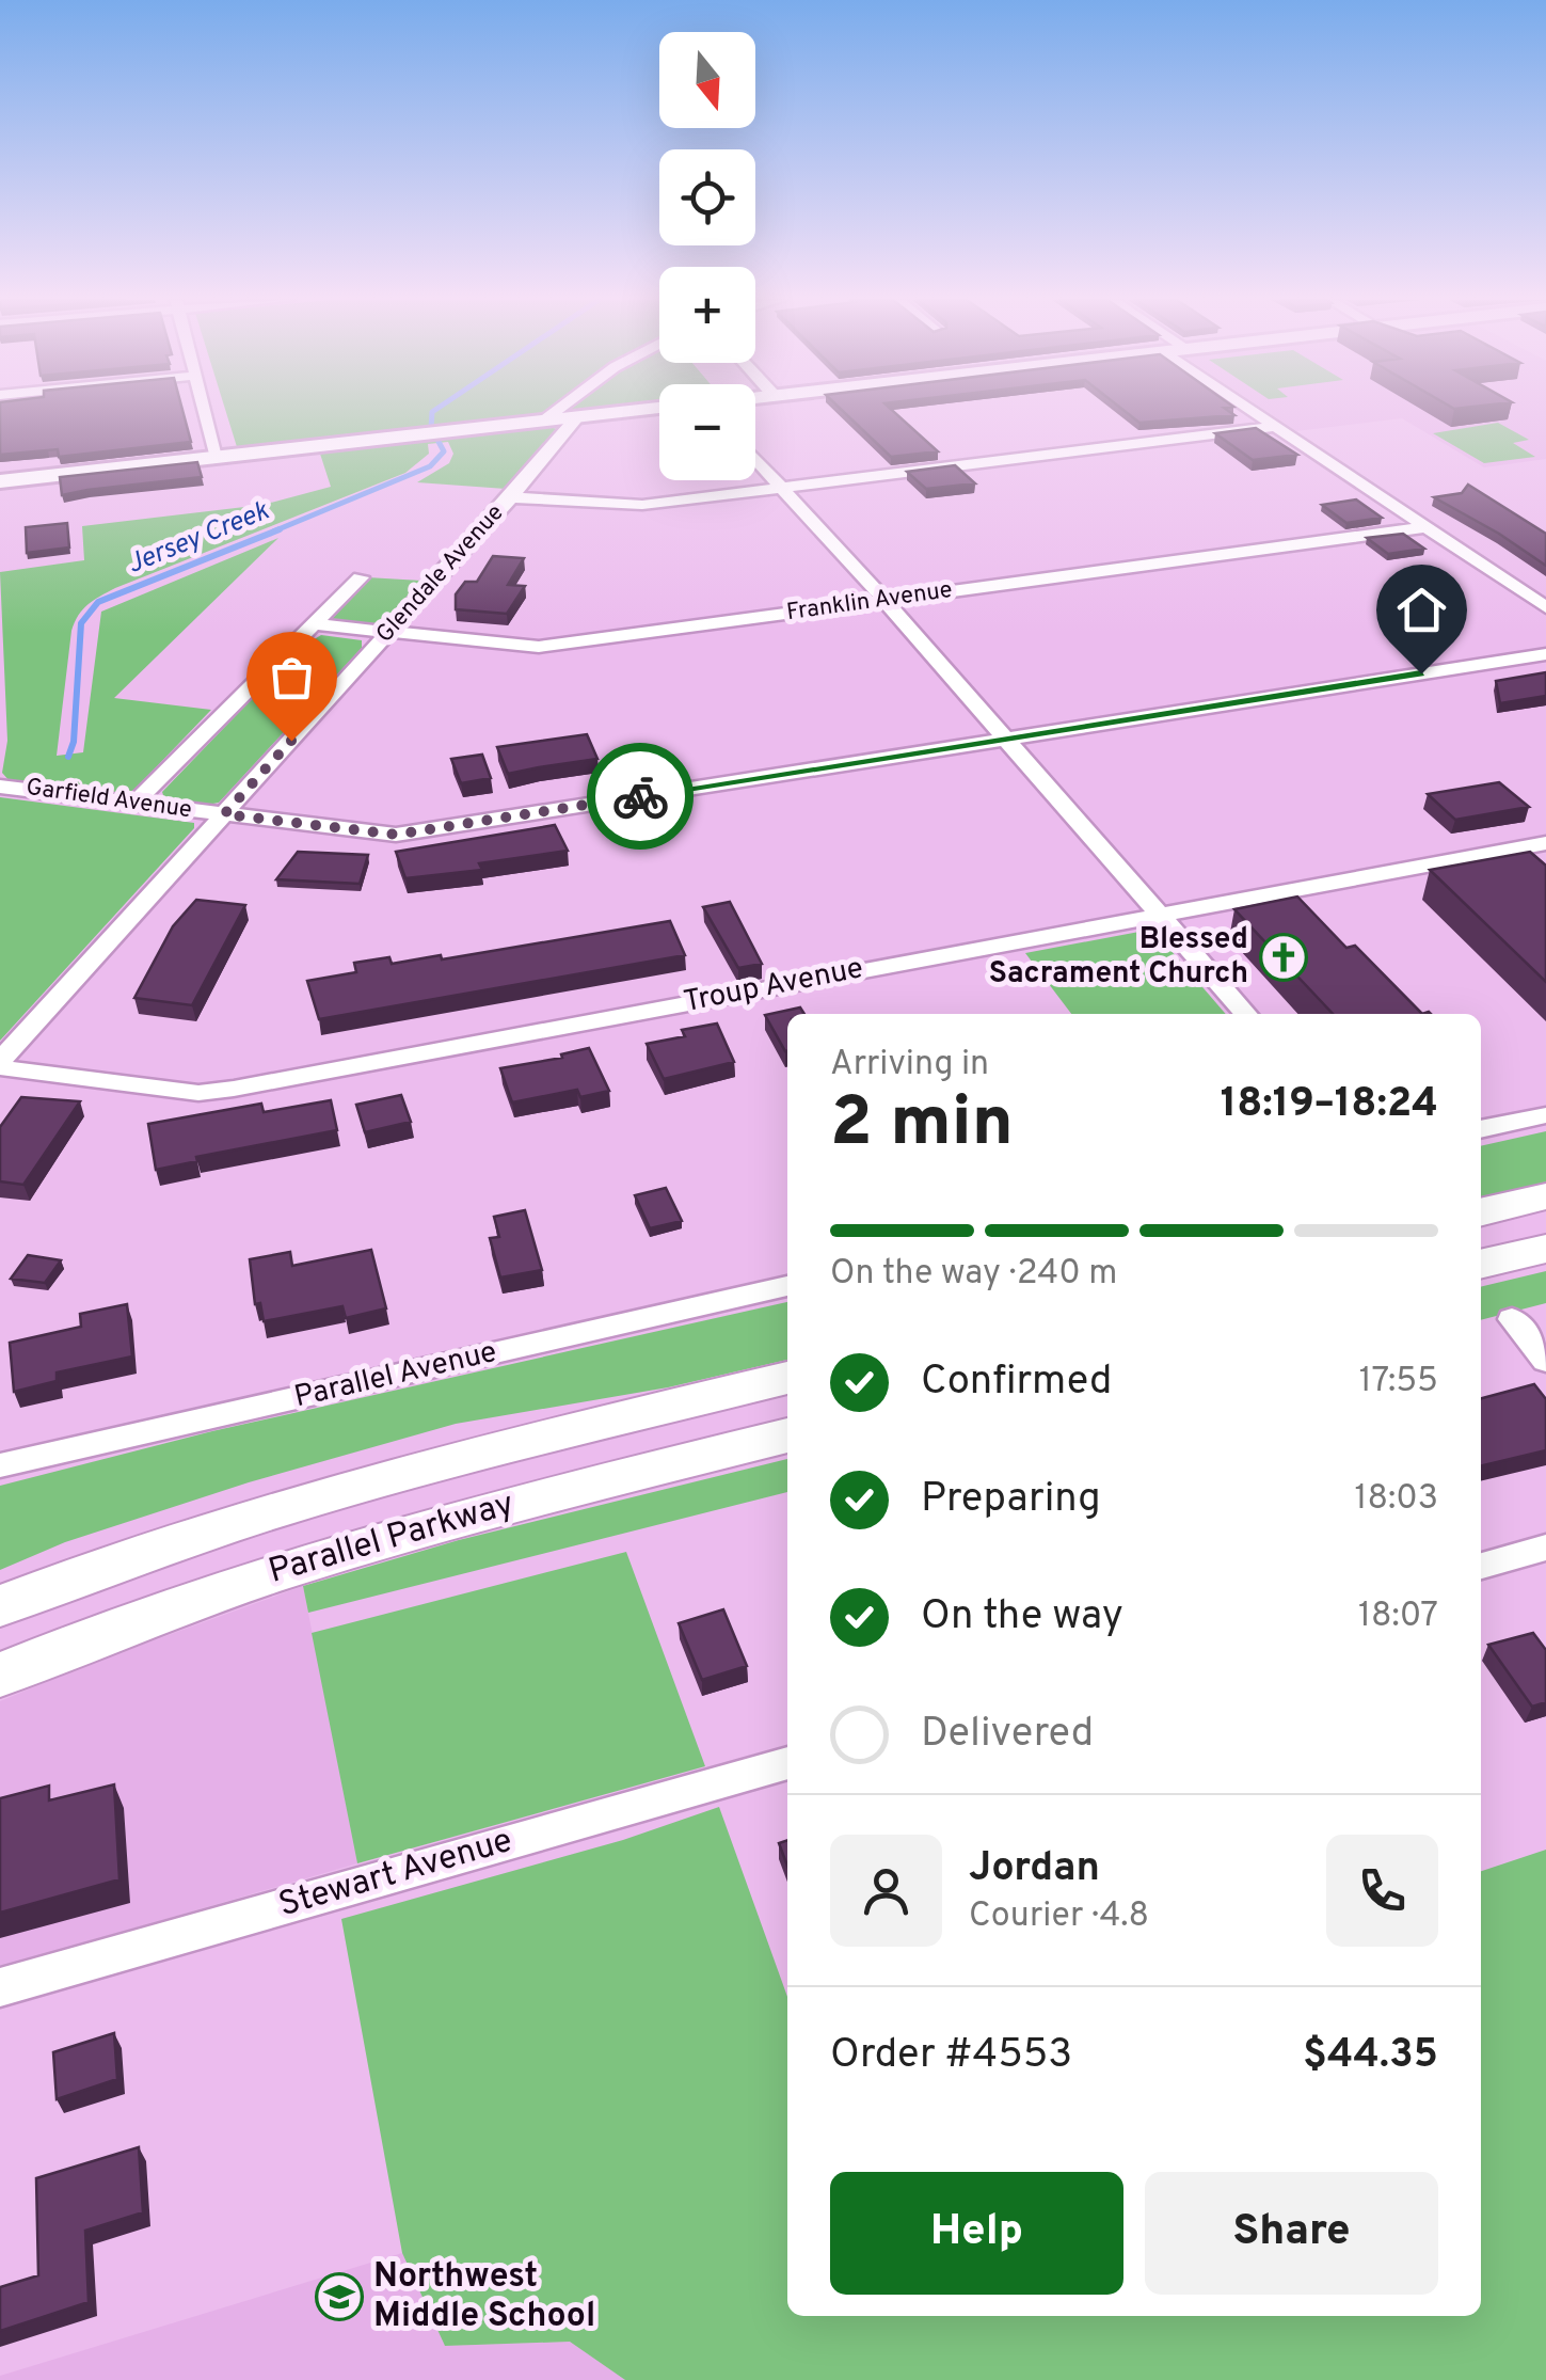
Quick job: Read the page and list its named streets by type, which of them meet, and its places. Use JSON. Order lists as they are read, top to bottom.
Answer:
{
  "streets": {
    "main road": ["Parallel Parkway"],
    "street": [
      "Glendale Avenue",
      "Franklin Avenue",
      "Garfield Avenue",
      "Troup Avenue",
      "Parallel Avenue",
      "Stewart Avenue"
    ]
  },
  "crossings": [
    ["Glendale Avenue", "Franklin Avenue"],
    ["Glendale Avenue", "Garfield Avenue"],
    ["Glendale Avenue", "Troup Avenue"]
  ],
  "water": ["Jersey Creek"],
  "places": {
    "church": ["Blessed Sacrament Church"],
    "school or university": ["Northwest Middle School"]
  },
  "north": "bottom",
  "page": {
    "map_buttons": ["+", "−"],
    "heading": ["2 min", "Arriving in", "18:19–18:24"],
    "panel": [
      "Jordan",
      "Courier · 4.8",
      "Order #4553",
      "$44.35"
    ],
    "bar": "On the way · 240 m",
    "list": [
      ["Confirmed", "17:55"],
      ["Preparing", "18:03"],
      ["On the way", "18:07"],
      "Delivered"
    ],
    "buttons": ["Help", "Share"]
  }
}
